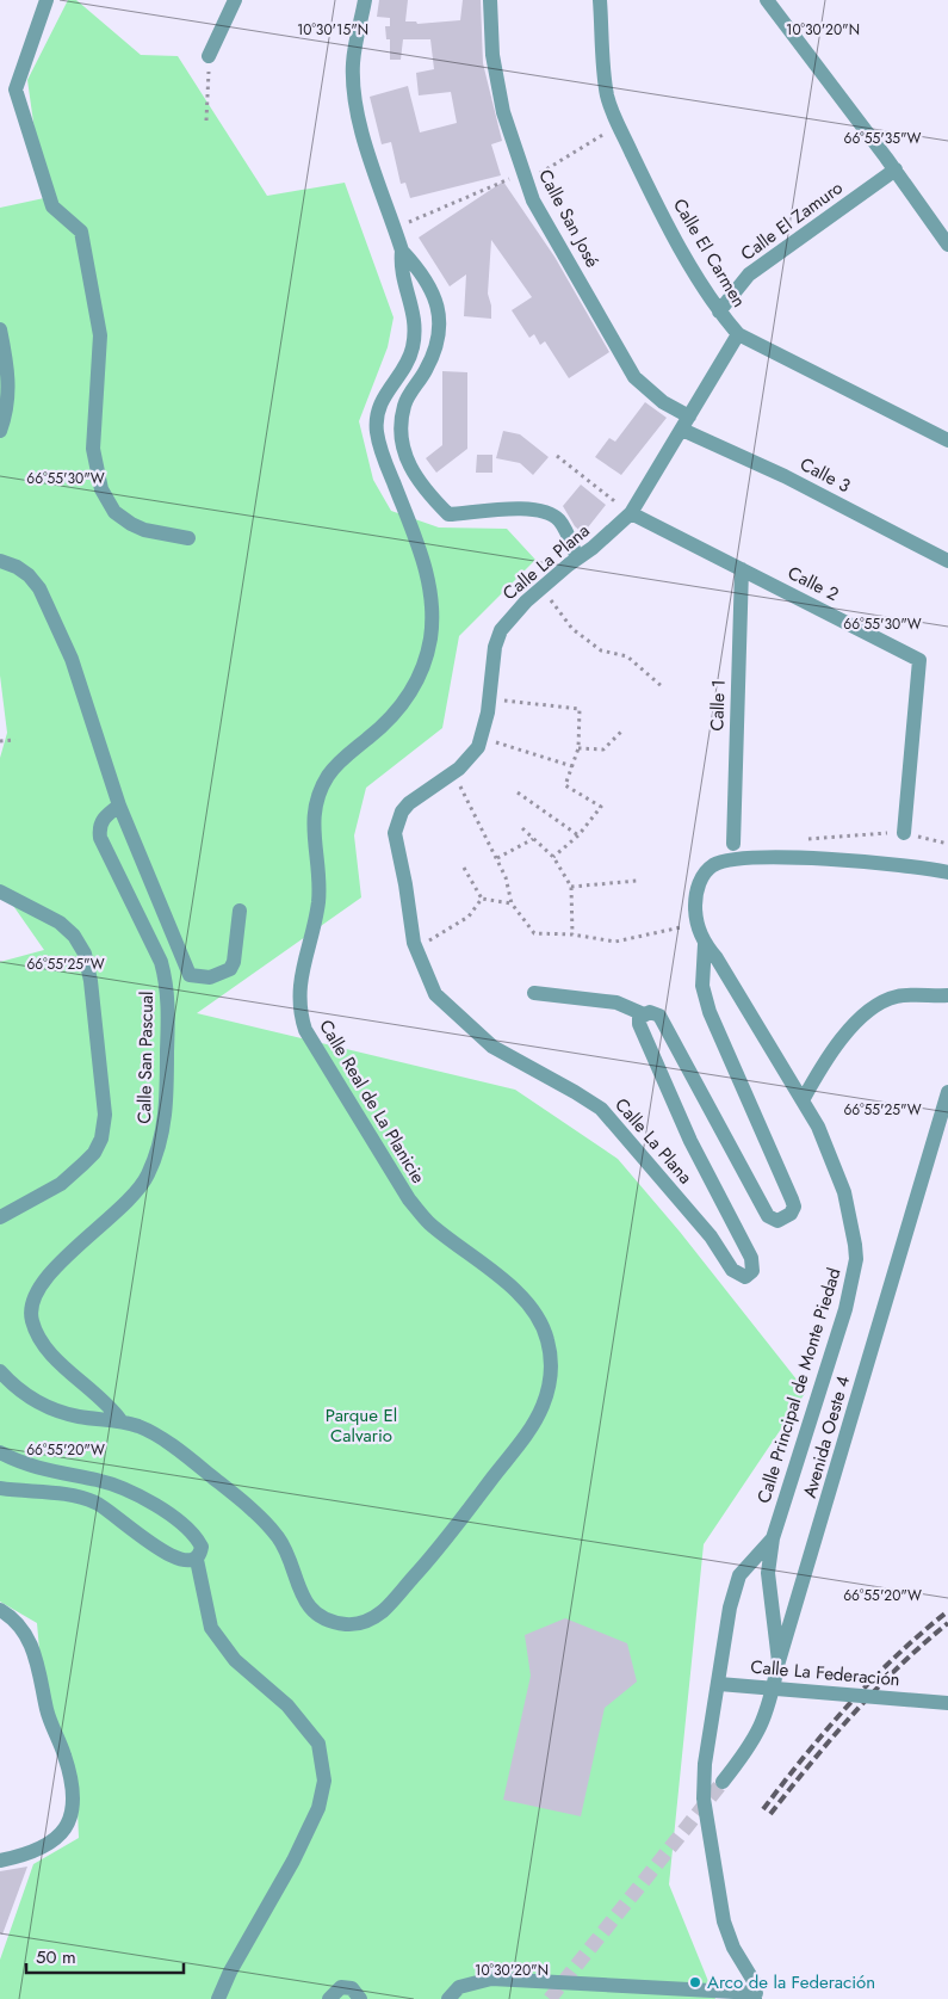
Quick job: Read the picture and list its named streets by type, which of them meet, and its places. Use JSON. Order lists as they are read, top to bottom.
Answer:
{
  "streets": {
    "street": [
      "Calle San José",
      "Calle El Zamuro",
      "Calle El Carmen",
      "Calle 3",
      "Calle La Plana",
      "Calle 2",
      "Calle 1",
      "Calle San Pascual",
      "Calle Real de La Planicie",
      "Calle Principal de Monte Piedad",
      "Avenida Oeste 4",
      "Calle La Federación"
    ]
  },
  "crossings": [
    ["Calle San José", "Calle 3"],
    ["Calle San José", "Calle La Plana"],
    ["Calle El Zamuro", "Calle El Carmen"],
    ["Calle El Carmen", "Calle La Plana"],
    ["Calle 3", "Calle La Plana"],
    ["Calle La Plana", "Calle 2"],
    ["Calle La Plana", "Calle Real de La Planicie"],
    ["Calle 2", "Calle 1"],
    ["Calle San Pascual", "Calle Real de La Planicie"],
    ["Calle Principal de Monte Piedad", "Avenida Oeste 4"]
  ],
  "parks": ["Parque El Calvario"],
  "places": ["Arco de la Federación"],
  "scale_bar": "50 m",
  "coordinates": [
    "10°30'15\"N",
    "10°30'20\"N",
    "66°55'35\"W",
    "66°55'30\"W",
    "66°55'25\"W",
    "66°55'20\"W"
  ]
}
